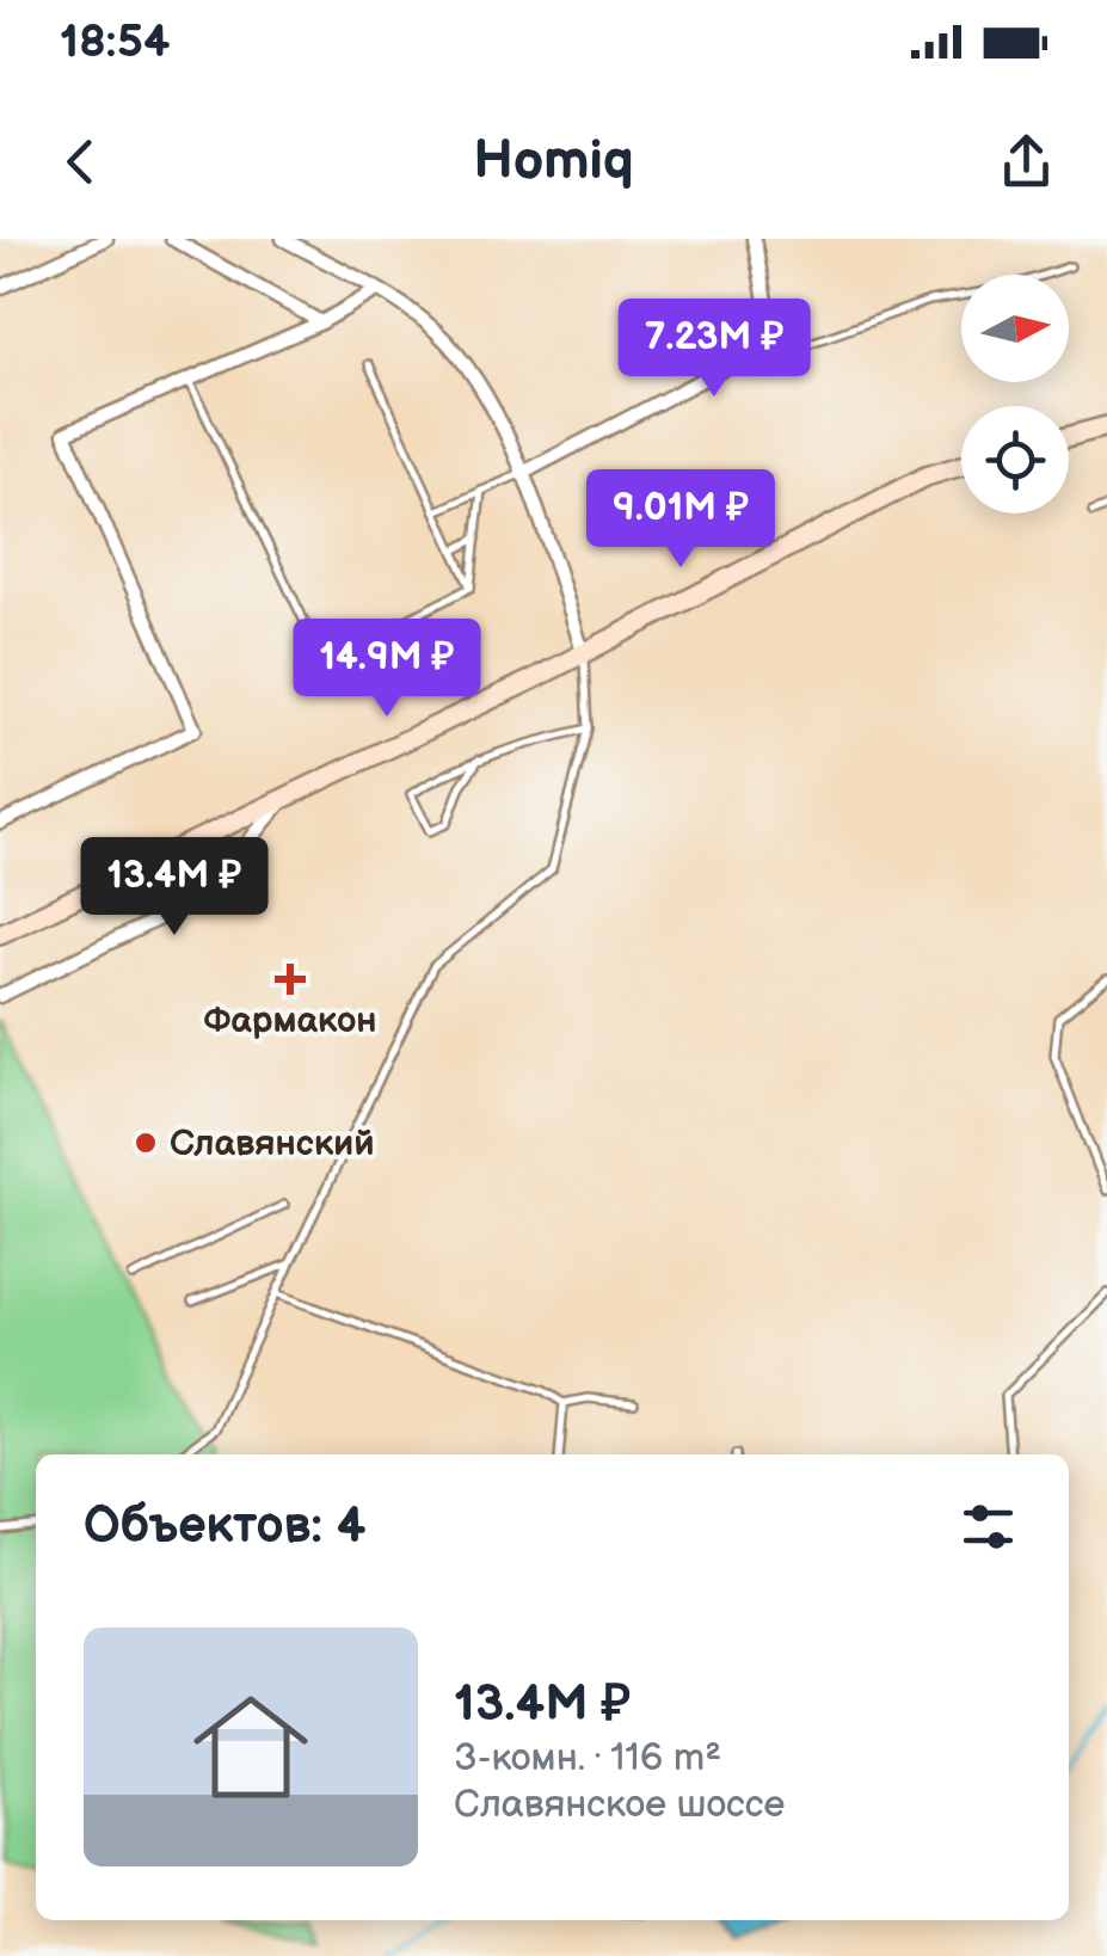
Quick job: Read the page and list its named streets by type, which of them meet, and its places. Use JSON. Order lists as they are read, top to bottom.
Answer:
{
  "places": {
    "health": ["Фармакон"],
    "other": ["Славянский"]
  },
  "north": "right",
  "page": {
    "status": "18:54",
    "header": "Homiq",
    "price": [
      "7.23M ₽",
      "9.01M ₽",
      "14.9M ₽",
      "13.4M ₽"
    ],
    "heading": "Объектов: 4",
    "list": [
      {
        "name": "13.4M ₽",
        "note": "3-комн. · 116 m² · Славянское шоссе"
      }
    ]
  }
}
